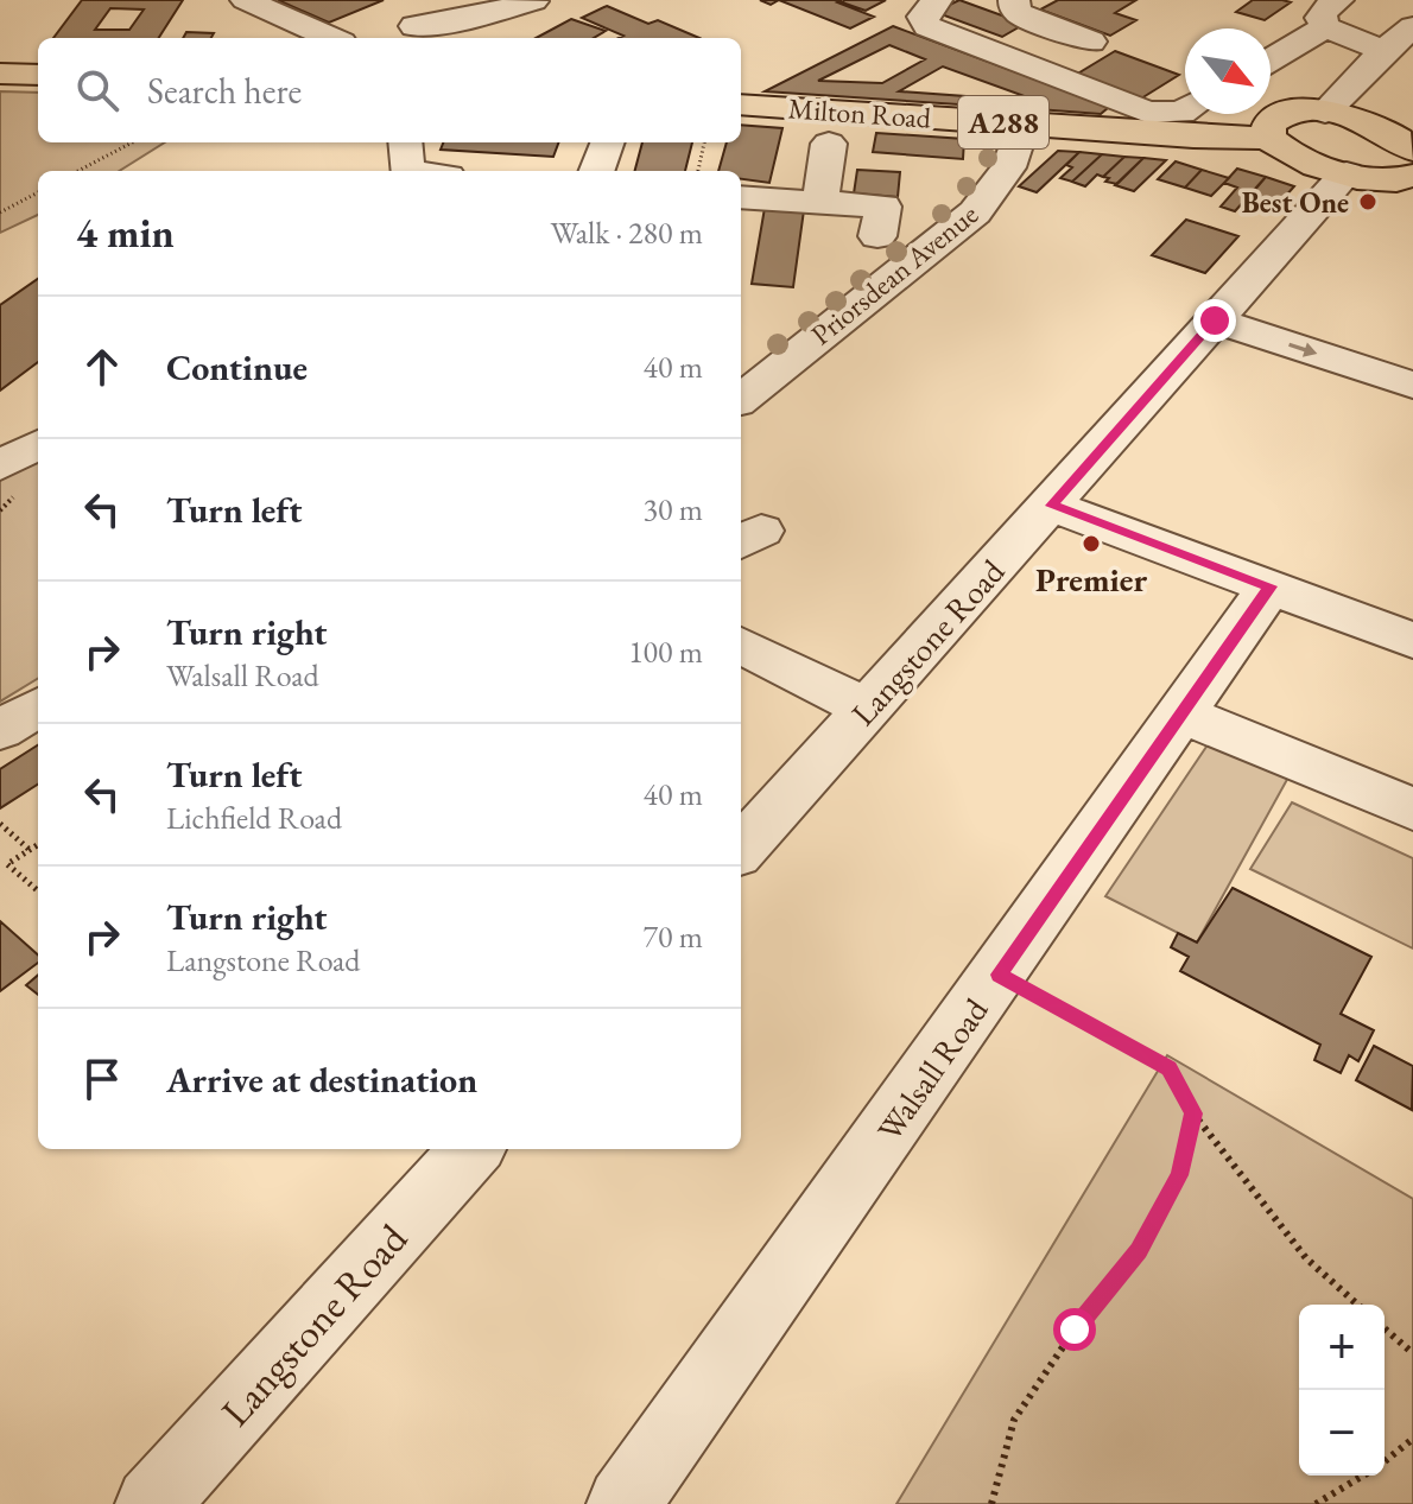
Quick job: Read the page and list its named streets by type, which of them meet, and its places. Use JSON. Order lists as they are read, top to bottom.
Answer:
{
  "streets": {
    "main road": ["Milton Road", "A288"],
    "street": ["Priorsdean Avenue", "Langstone Road", "Walsall Road"]
  },
  "crossings": [
    ["Milton Road", "Priorsdean Avenue"]
  ],
  "places": ["Best One", "Premier"],
  "north": "bottom right",
  "page": {
    "search": "Search here",
    "heading": ["4 min", "Walk · 280 m"],
    "list": [
      ["Continue", "40 m"],
      ["Turn left", "30 m"],
      ["Turn right", "Walsall Road", "100 m"],
      ["Turn left", "Lichfield Road", "40 m"],
      ["Turn right", "Langstone Road", "70 m"],
      "Arrive at destination"
    ],
    "map_buttons": ["+", "−"]
  }
}
